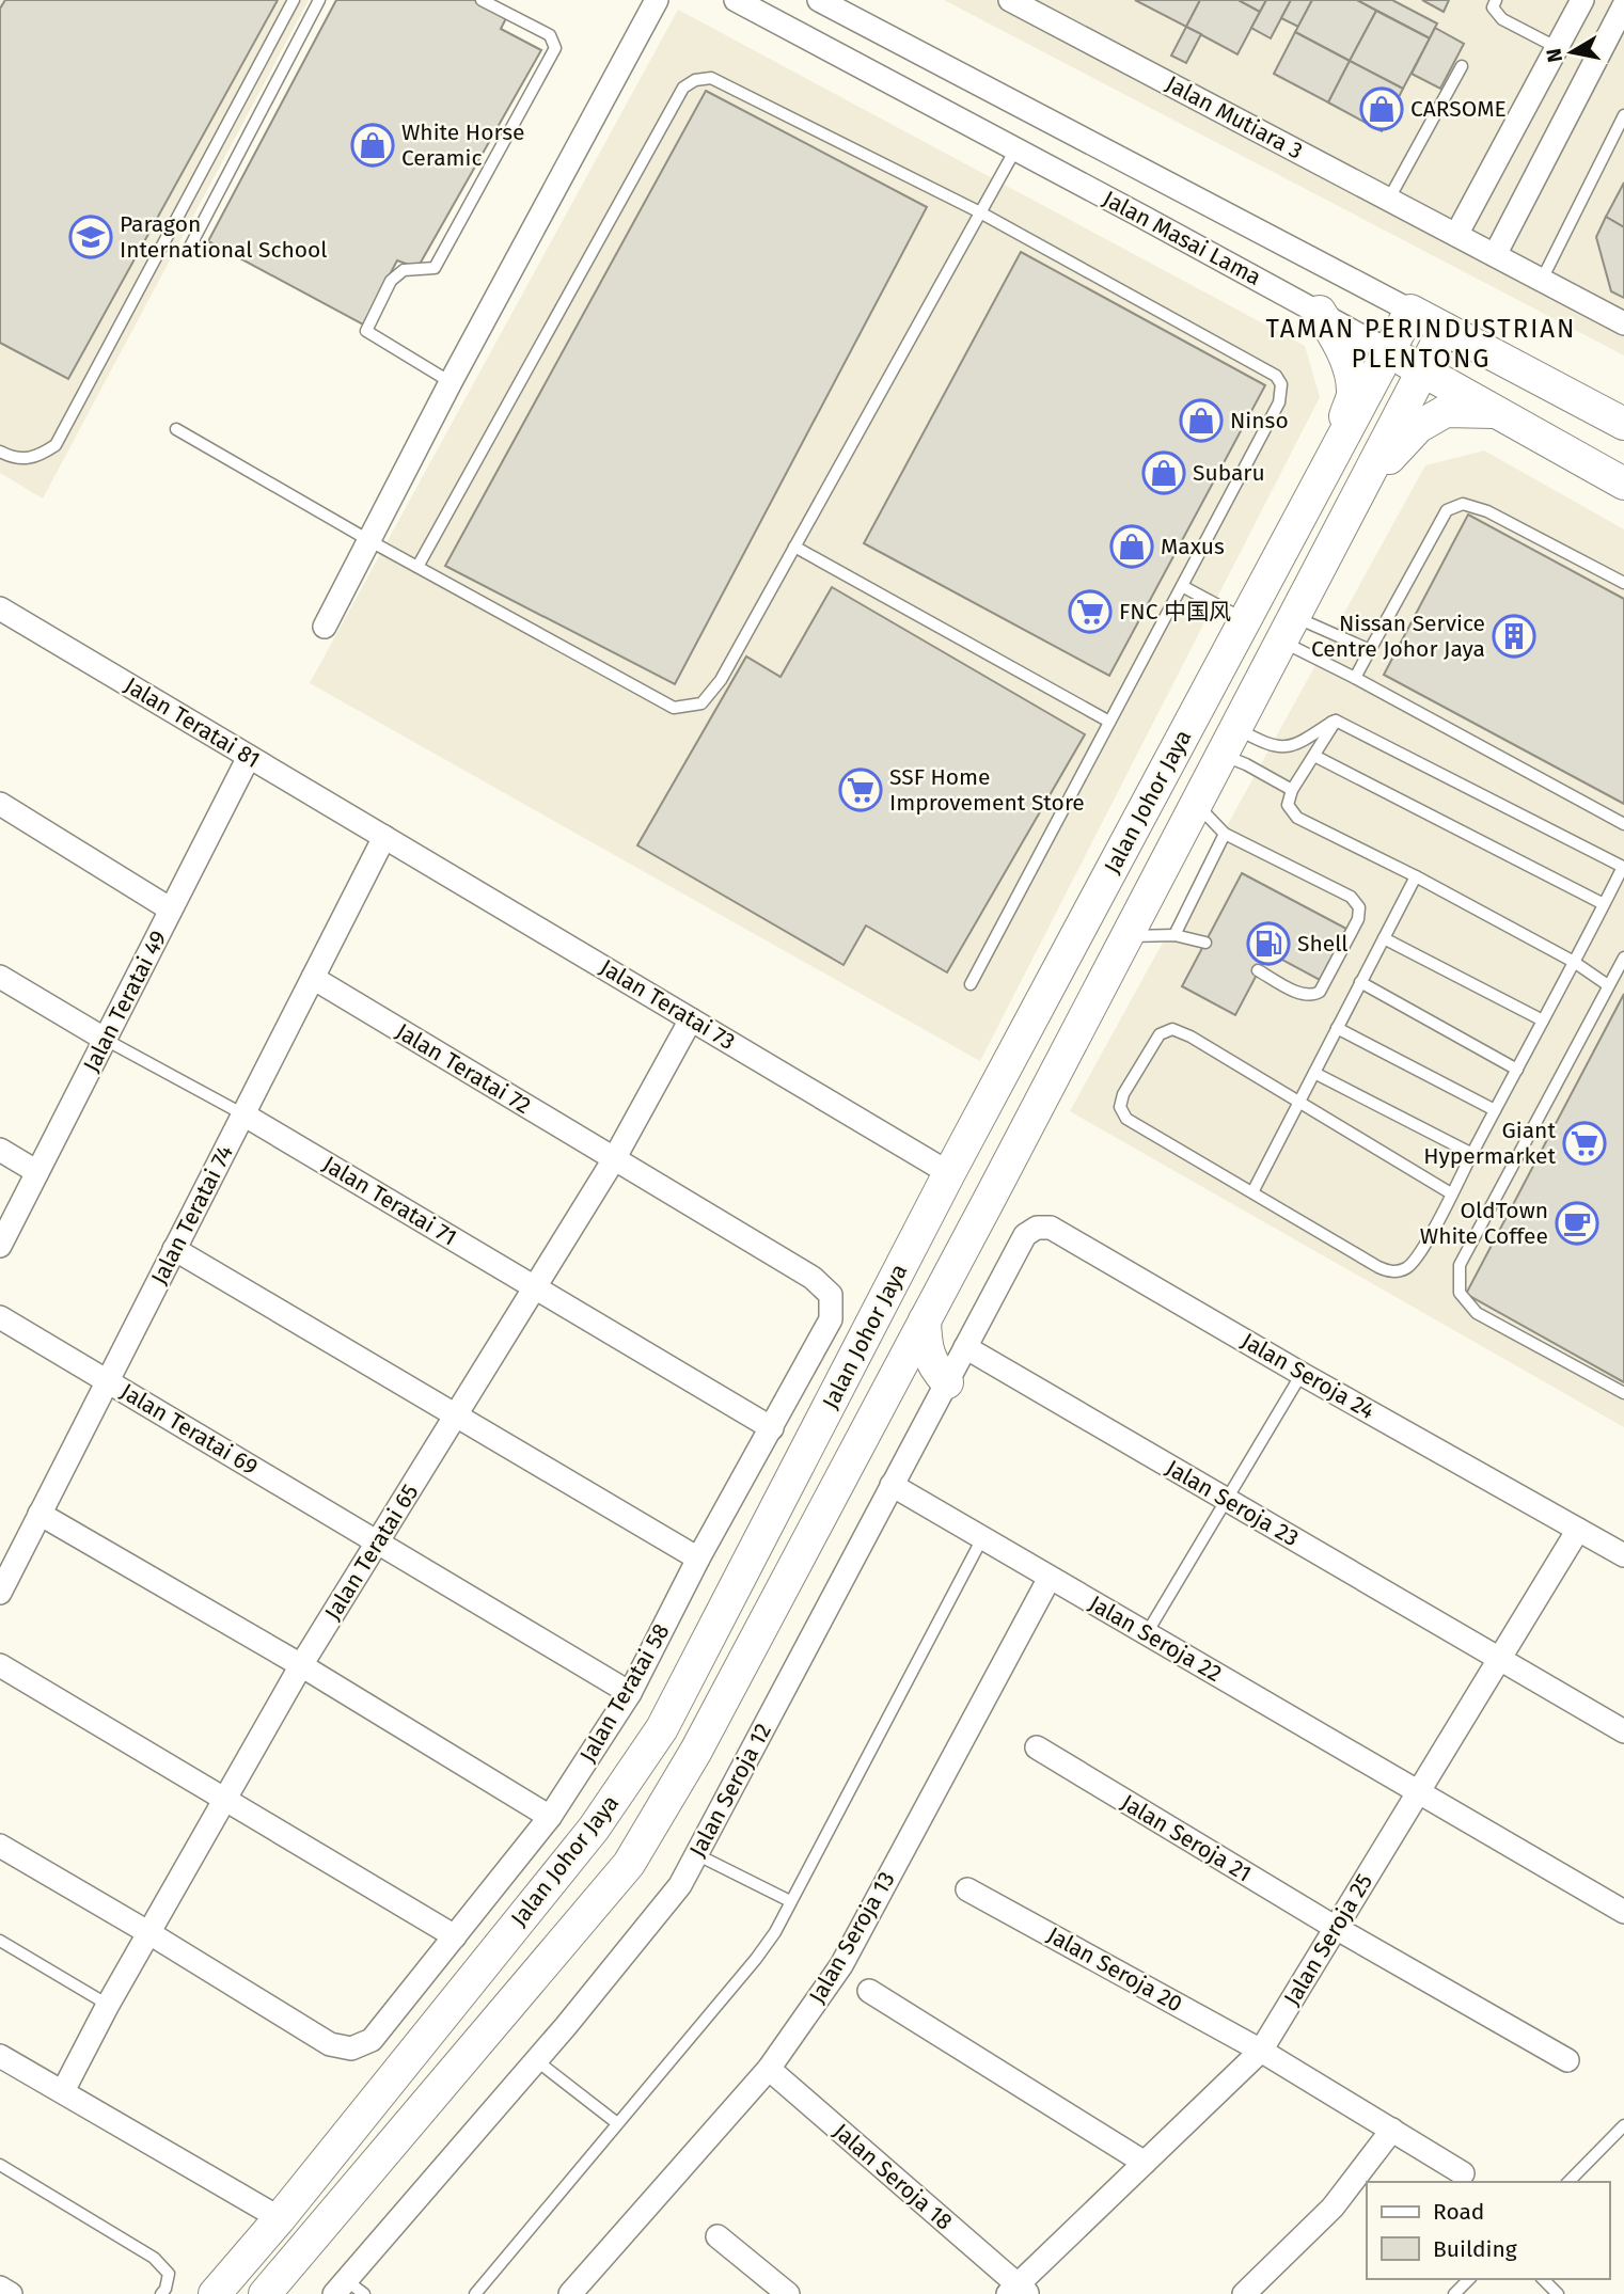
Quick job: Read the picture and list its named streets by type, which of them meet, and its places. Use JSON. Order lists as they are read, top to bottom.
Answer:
{
  "streets": {
    "main road": ["Jalan Masai Lama", "Jalan Johor Jaya"],
    "street": [
      "Jalan Mutiara 3",
      "Jalan Teratai 81",
      "Jalan Teratai 49",
      "Jalan Teratai 73",
      "Jalan Teratai 72",
      "Jalan Teratai 71",
      "Jalan Teratai 74",
      "Jalan Seroja 24",
      "Jalan Teratai 69",
      "Jalan Seroja 23",
      "Jalan Teratai 65",
      "Jalan Seroja 22",
      "Jalan Teratai 58",
      "Jalan Seroja 12",
      "Jalan Seroja 21",
      "Jalan Seroja 13",
      "Jalan Seroja 25",
      "Jalan Seroja 20",
      "Jalan Seroja 18"
    ]
  },
  "crossings": [
    ["Jalan Masai Lama", "Jalan Johor Jaya"],
    ["Jalan Teratai 81", "Jalan Teratai 49"],
    ["Jalan Teratai 81", "Jalan Teratai 73"],
    ["Jalan Teratai 81", "Jalan Teratai 74"],
    ["Jalan Johor Jaya", "Jalan Teratai 73"],
    ["Jalan Teratai 73", "Jalan Teratai 74"],
    ["Jalan Teratai 73", "Jalan Teratai 65"],
    ["Jalan Teratai 72", "Jalan Teratai 74"],
    ["Jalan Teratai 72", "Jalan Teratai 65"],
    ["Jalan Teratai 72", "Jalan Teratai 58"],
    ["Jalan Teratai 71", "Jalan Teratai 74"],
    ["Jalan Teratai 71", "Jalan Teratai 65"],
    ["Jalan Teratai 71", "Jalan Teratai 58"],
    ["Jalan Teratai 74", "Jalan Teratai 69"],
    ["Jalan Seroja 24", "Jalan Seroja 12"],
    ["Jalan Seroja 24", "Jalan Seroja 25"],
    ["Jalan Teratai 69", "Jalan Teratai 65"],
    ["Jalan Teratai 69", "Jalan Teratai 58"],
    ["Jalan Seroja 23", "Jalan Seroja 12"],
    ["Jalan Seroja 23", "Jalan Seroja 25"],
    ["Jalan Teratai 65", "Jalan Teratai 58"],
    ["Jalan Seroja 22", "Jalan Seroja 12"],
    ["Jalan Seroja 22", "Jalan Seroja 13"],
    ["Jalan Seroja 22", "Jalan Seroja 25"],
    ["Jalan Seroja 21", "Jalan Seroja 25"],
    ["Jalan Seroja 13", "Jalan Seroja 18"],
    ["Jalan Seroja 25", "Jalan Seroja 20"],
    ["Jalan Seroja 25", "Jalan Seroja 18"]
  ],
  "districts": ["TAMAN PERINDUSTRIAN PLENTONG"],
  "places": {
    "shop": [
      "CARSOME",
      "White Horse Ceramic",
      "Ninso",
      "Subaru",
      "Maxus"
    ],
    "school or university": ["Paragon International School"],
    "supermarket": ["FNC 中国风", "SSF Home Improvement Store", "Giant Hypermarket"],
    "building": ["Nissan Service Centre Johor Jaya"],
    "fuel station": ["Shell"],
    "cafe": ["OldTown White Coffee"]
  },
  "legend": ["Road", "Building"],
  "north": "left"
}
